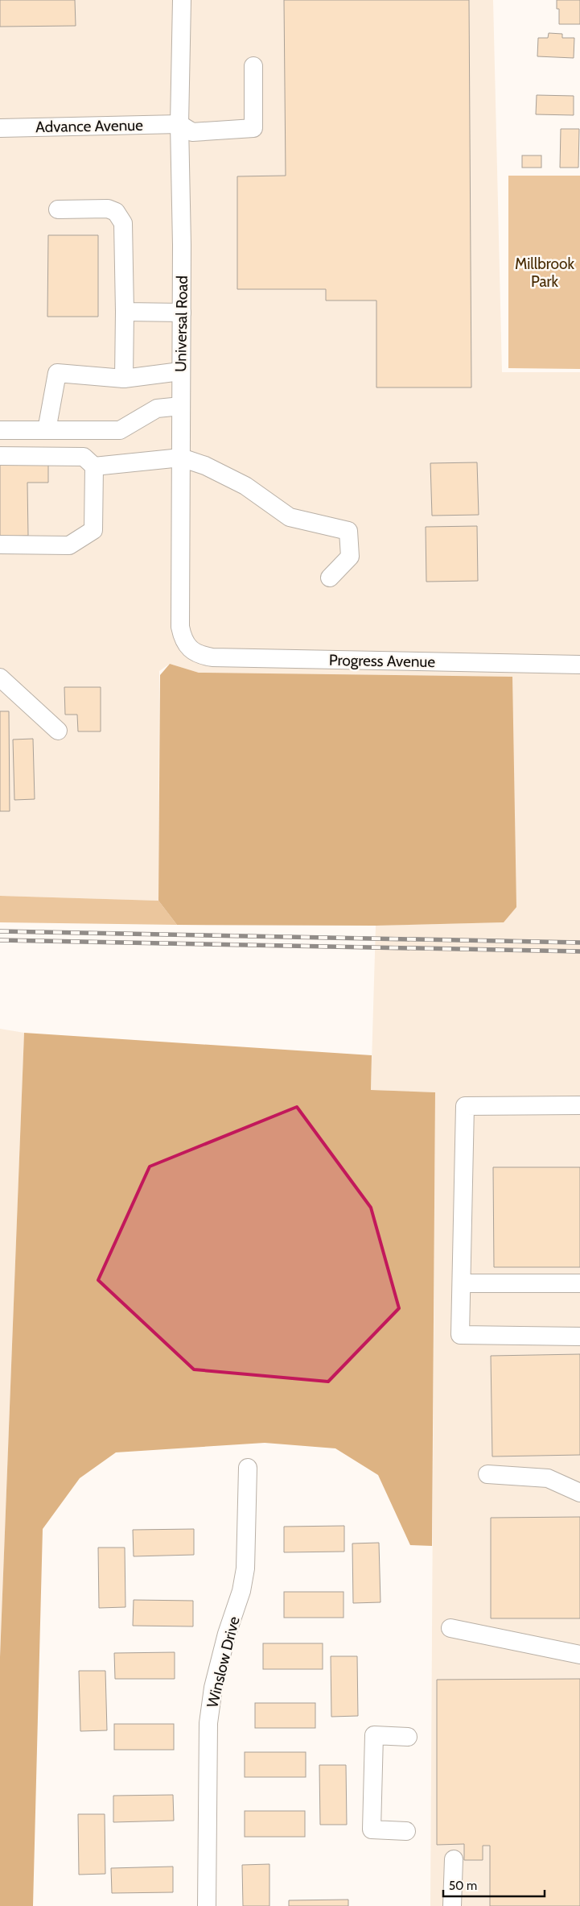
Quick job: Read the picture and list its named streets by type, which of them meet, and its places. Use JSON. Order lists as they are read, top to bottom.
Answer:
{
  "streets": {
    "street": [
      "Advance Avenue",
      "Universal Road",
      "Progress Avenue",
      "Winslow Drive"
    ]
  },
  "crossings": [
    ["Advance Avenue", "Universal Road"],
    ["Universal Road", "Progress Avenue"]
  ],
  "parks": ["Millbrook Park"],
  "scale_bar": "50 m"
}
